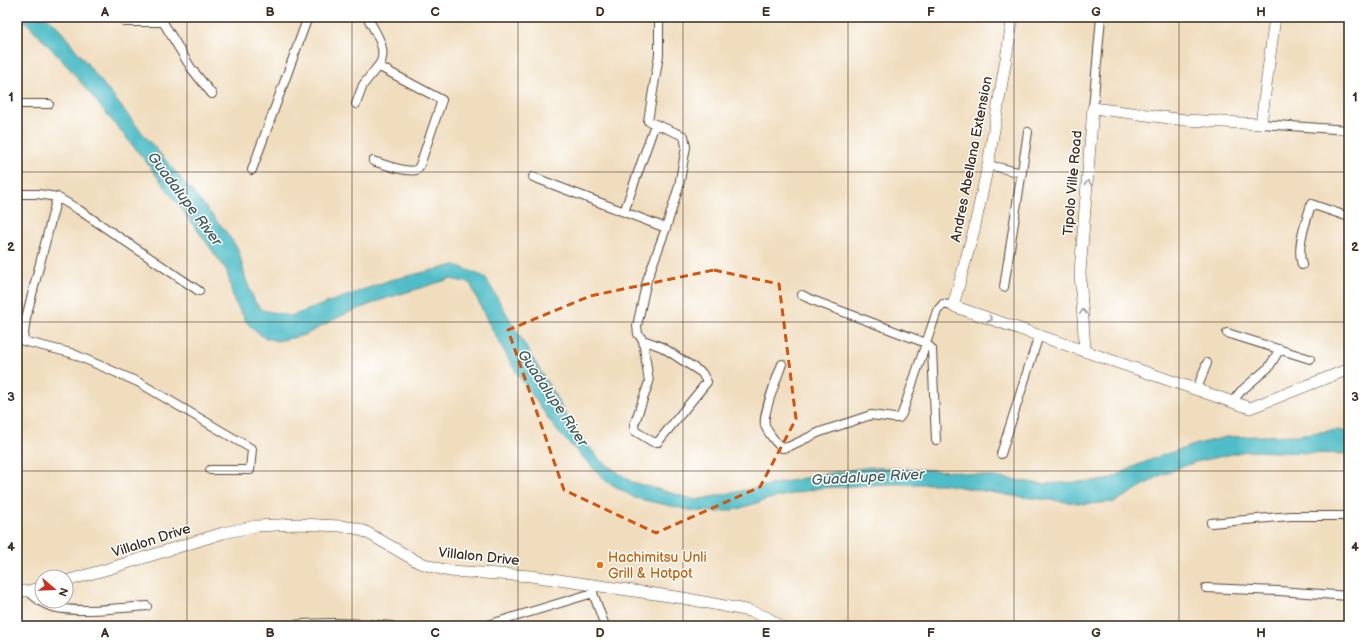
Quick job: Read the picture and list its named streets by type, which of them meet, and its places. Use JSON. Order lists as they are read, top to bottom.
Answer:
{
  "streets": {
    "street": ["Andres Abellana Extension", "Tipolo Ville Road", "Villalon Drive"]
  },
  "water": ["Guadalupe River"],
  "places": ["Hachimitsu Unli Grill & Hotpot"],
  "north": "right",
  "grid": {
    "columns": [
      "A",
      "B",
      "C",
      "D",
      "E",
      "F",
      "G",
      "H"
    ],
    "rows": [
      "1",
      "2",
      "3",
      "4"
    ]
  }
}
